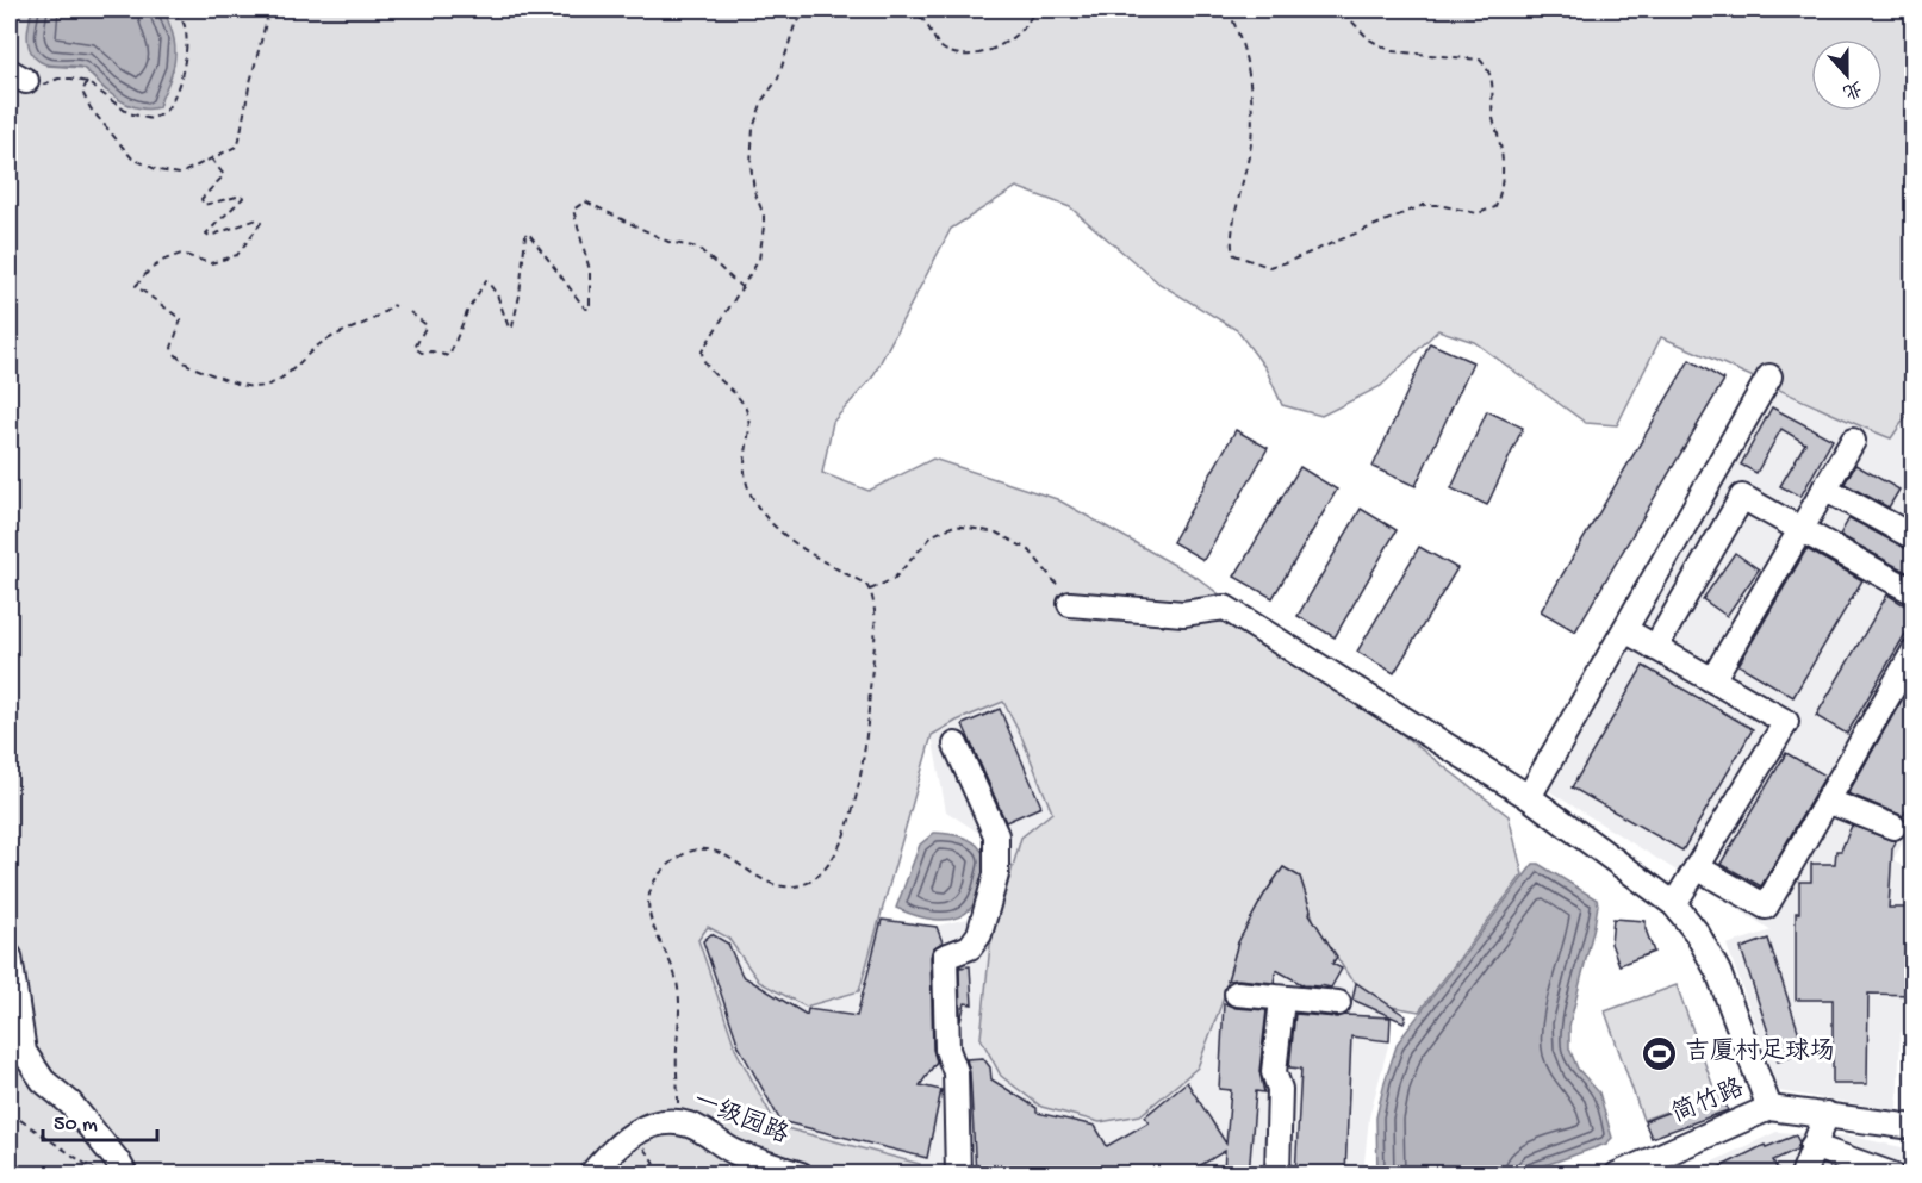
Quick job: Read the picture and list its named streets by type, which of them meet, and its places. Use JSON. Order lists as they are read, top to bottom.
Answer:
{
  "streets": {
    "street": ["简竹路", "一级园路"]
  },
  "places": {
    "sports": ["吉厦村足球场"]
  },
  "scale_bar": "50 m",
  "north": "bottom"
}
